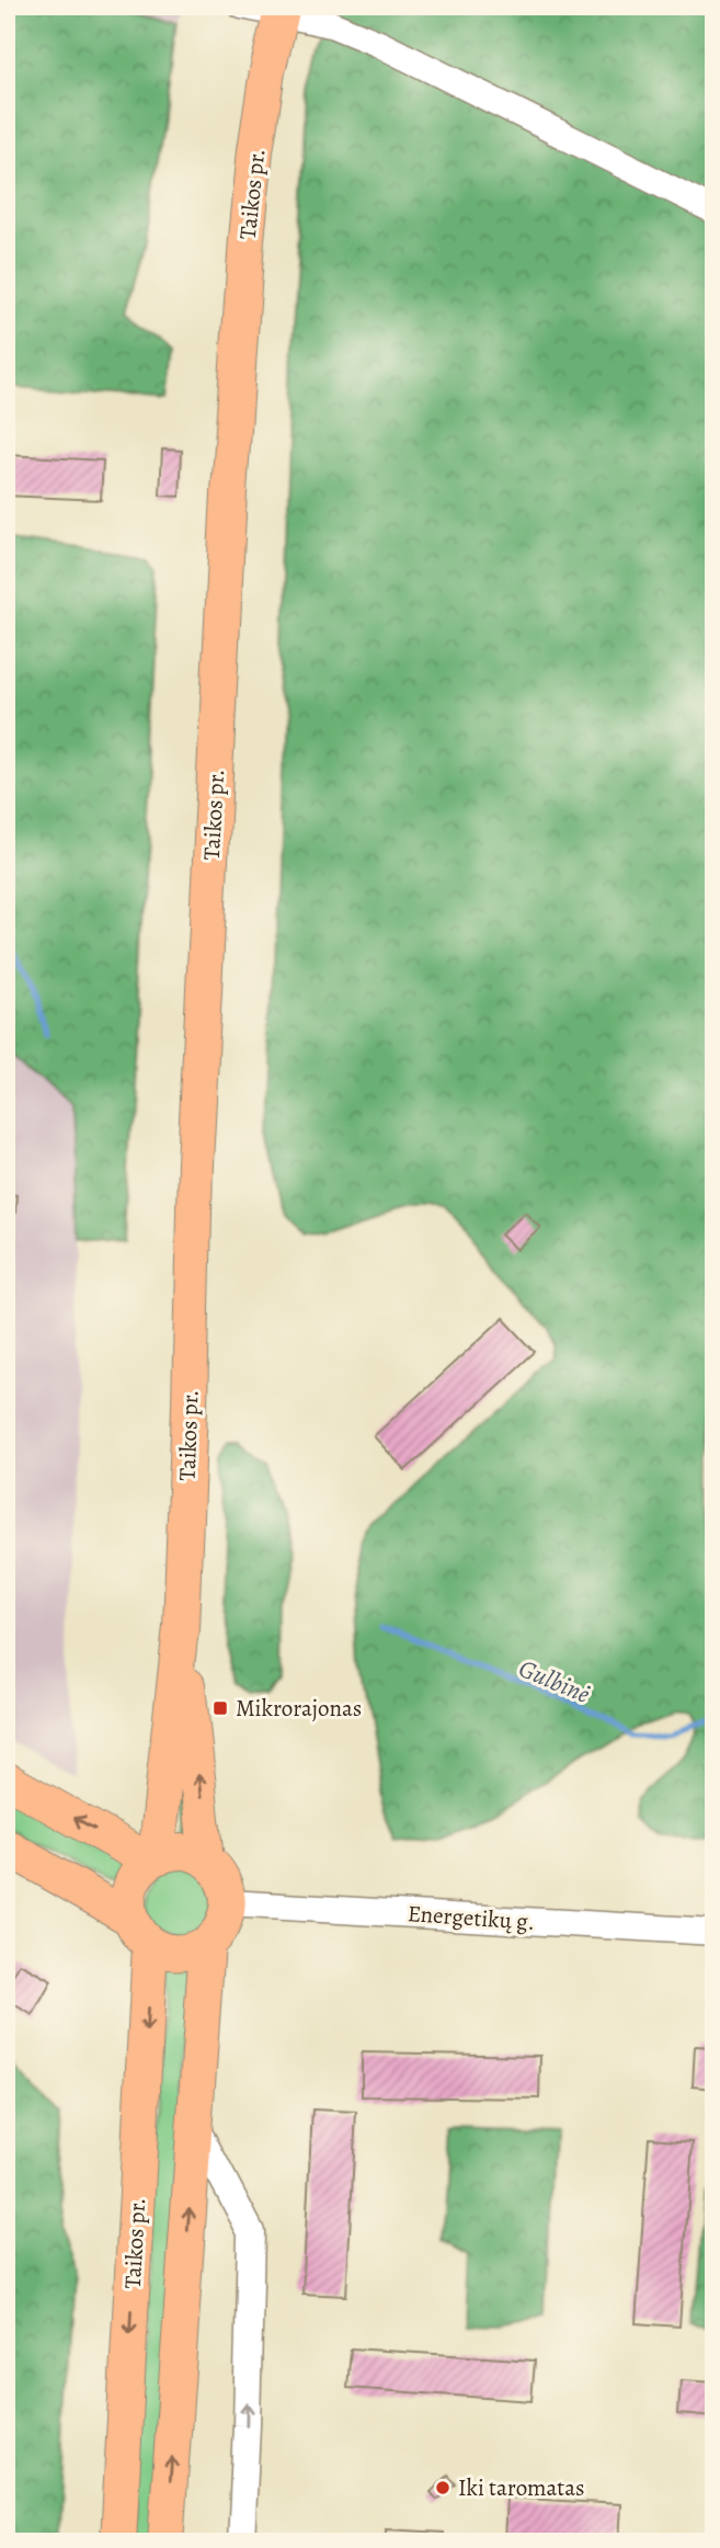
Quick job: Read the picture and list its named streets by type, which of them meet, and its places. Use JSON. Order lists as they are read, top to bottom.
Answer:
{
  "streets": {
    "main road": ["Taikos pr."],
    "street": ["Energetikų g."]
  },
  "crossings": [
    ["Taikos pr.", "Energetikų g."]
  ],
  "water": ["Gulbinė"],
  "places": {
    "transit": ["Mikrorajonas"],
    "other": ["Iki taromatas"]
  }
}
